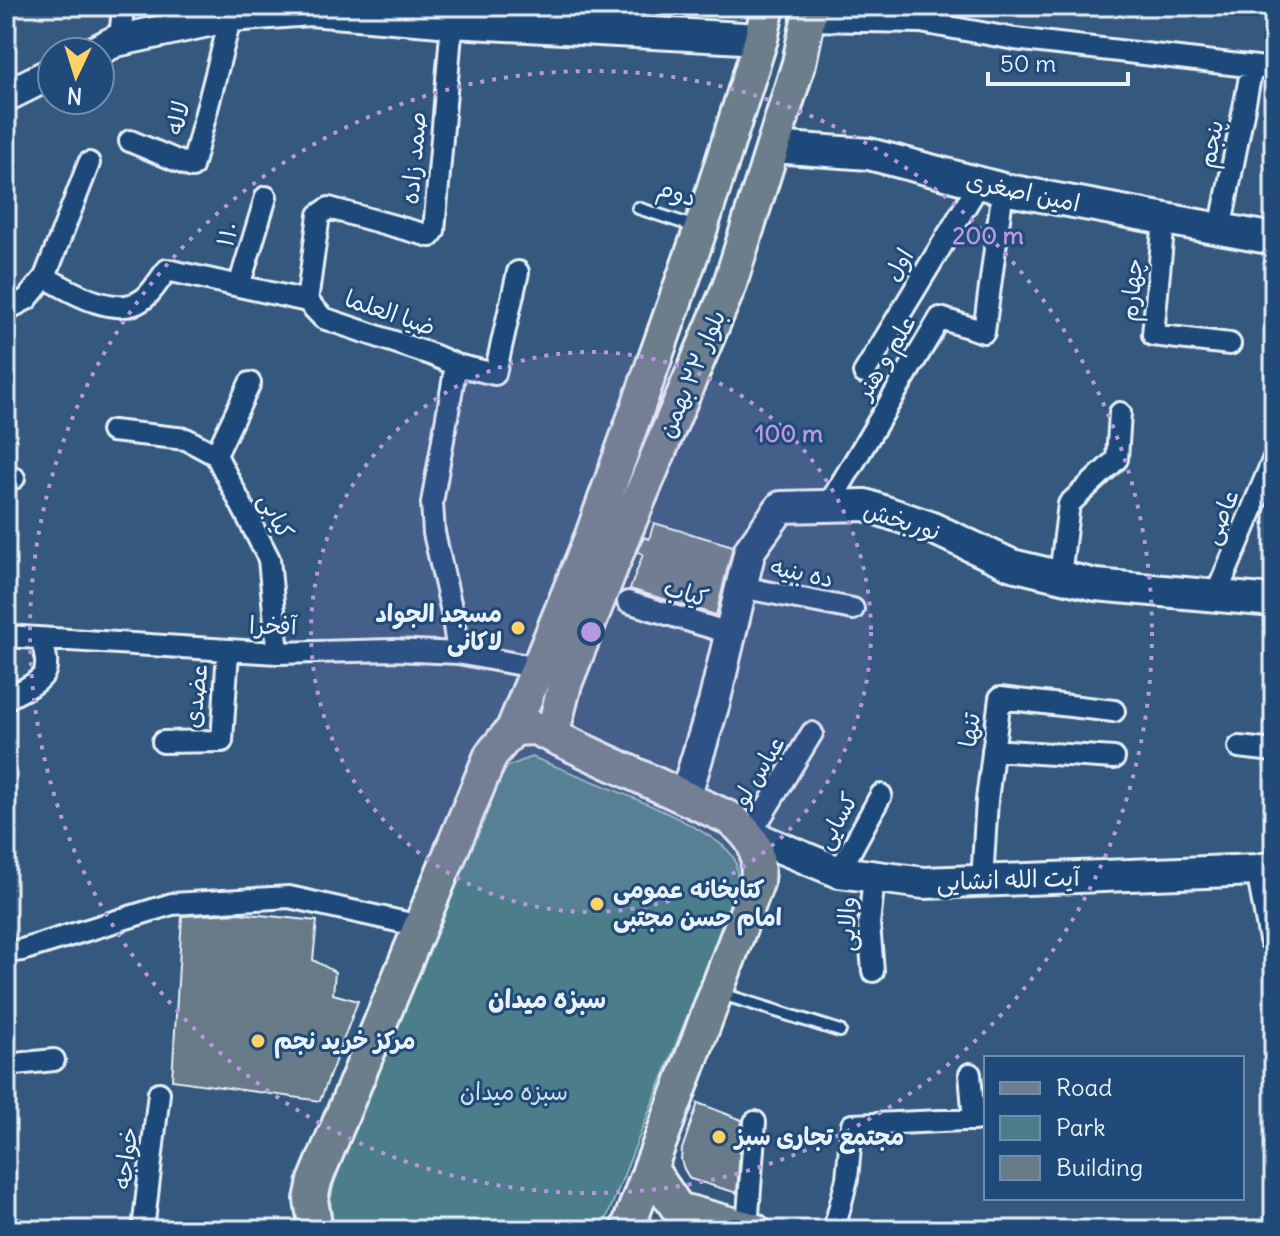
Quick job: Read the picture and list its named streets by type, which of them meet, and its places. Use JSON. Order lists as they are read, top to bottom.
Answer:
{
  "streets": {
    "main road": ["بلوار ۲۲ بهمن"],
    "street": [
      "لاله",
      "پنجم",
      "صمد زاده",
      "امین اصغری",
      "۱۱۰",
      "اول",
      "چهارم",
      "ضیا العلما",
      "علم و هنر",
      "کیابی",
      "عاصی",
      "نوربخش",
      "ده بنیه",
      "کیاب",
      "آفخرا",
      "عضدی",
      "تنها",
      "عباس لو",
      "کسایی",
      "آیت الله انشایی",
      "والایی",
      "خواجه"
    ],
    "lane": ["دوم"]
  },
  "crossings": [
    ["پنجم", "امین اصغری"],
    ["صمد زاده", "ضیا العلما"],
    ["امین اصغری", "اول"],
    ["امین اصغری", "چهارم"],
    ["امین اصغری", "علم و هنر"],
    ["امین اصغری", "بلوار ۲۲ بهمن"],
    ["دوم", "بلوار ۲۲ بهمن"],
    ["۱۱۰", "ضیا العلما"],
    ["اول", "علم و هنر"],
    ["ضیا العلما", "آفخرا"],
    ["علم و هنر", "نوربخش"],
    ["بلوار ۲۲ بهمن", "آفخرا"],
    ["کیابی", "آفخرا"],
    ["عاصی", "نوربخش"],
    ["نوربخش", "ده بنیه"],
    ["نوربخش", "کیاب"],
    ["آفخرا", "عضدی"],
    ["تنها", "آیت الله انشایی"],
    ["عباس لو", "آیت الله انشایی"],
    ["کسایی", "آیت الله انشایی"],
    ["آیت الله انشایی", "والایی"]
  ],
  "districts": ["سبزه میدان"],
  "parks": ["سبزه میدان"],
  "places": [
    "مسجد الجواد لاکانی",
    "کتابخانه عمومی امام حسن مجتبی",
    "مرکز خرید نجم",
    "مجتمع تجاری سبز"
  ],
  "legend": ["Road", "Park", "Building"],
  "scale_bar": "50 m",
  "north": "bottom",
  "rings": ["200 m", "100 m"]
}
